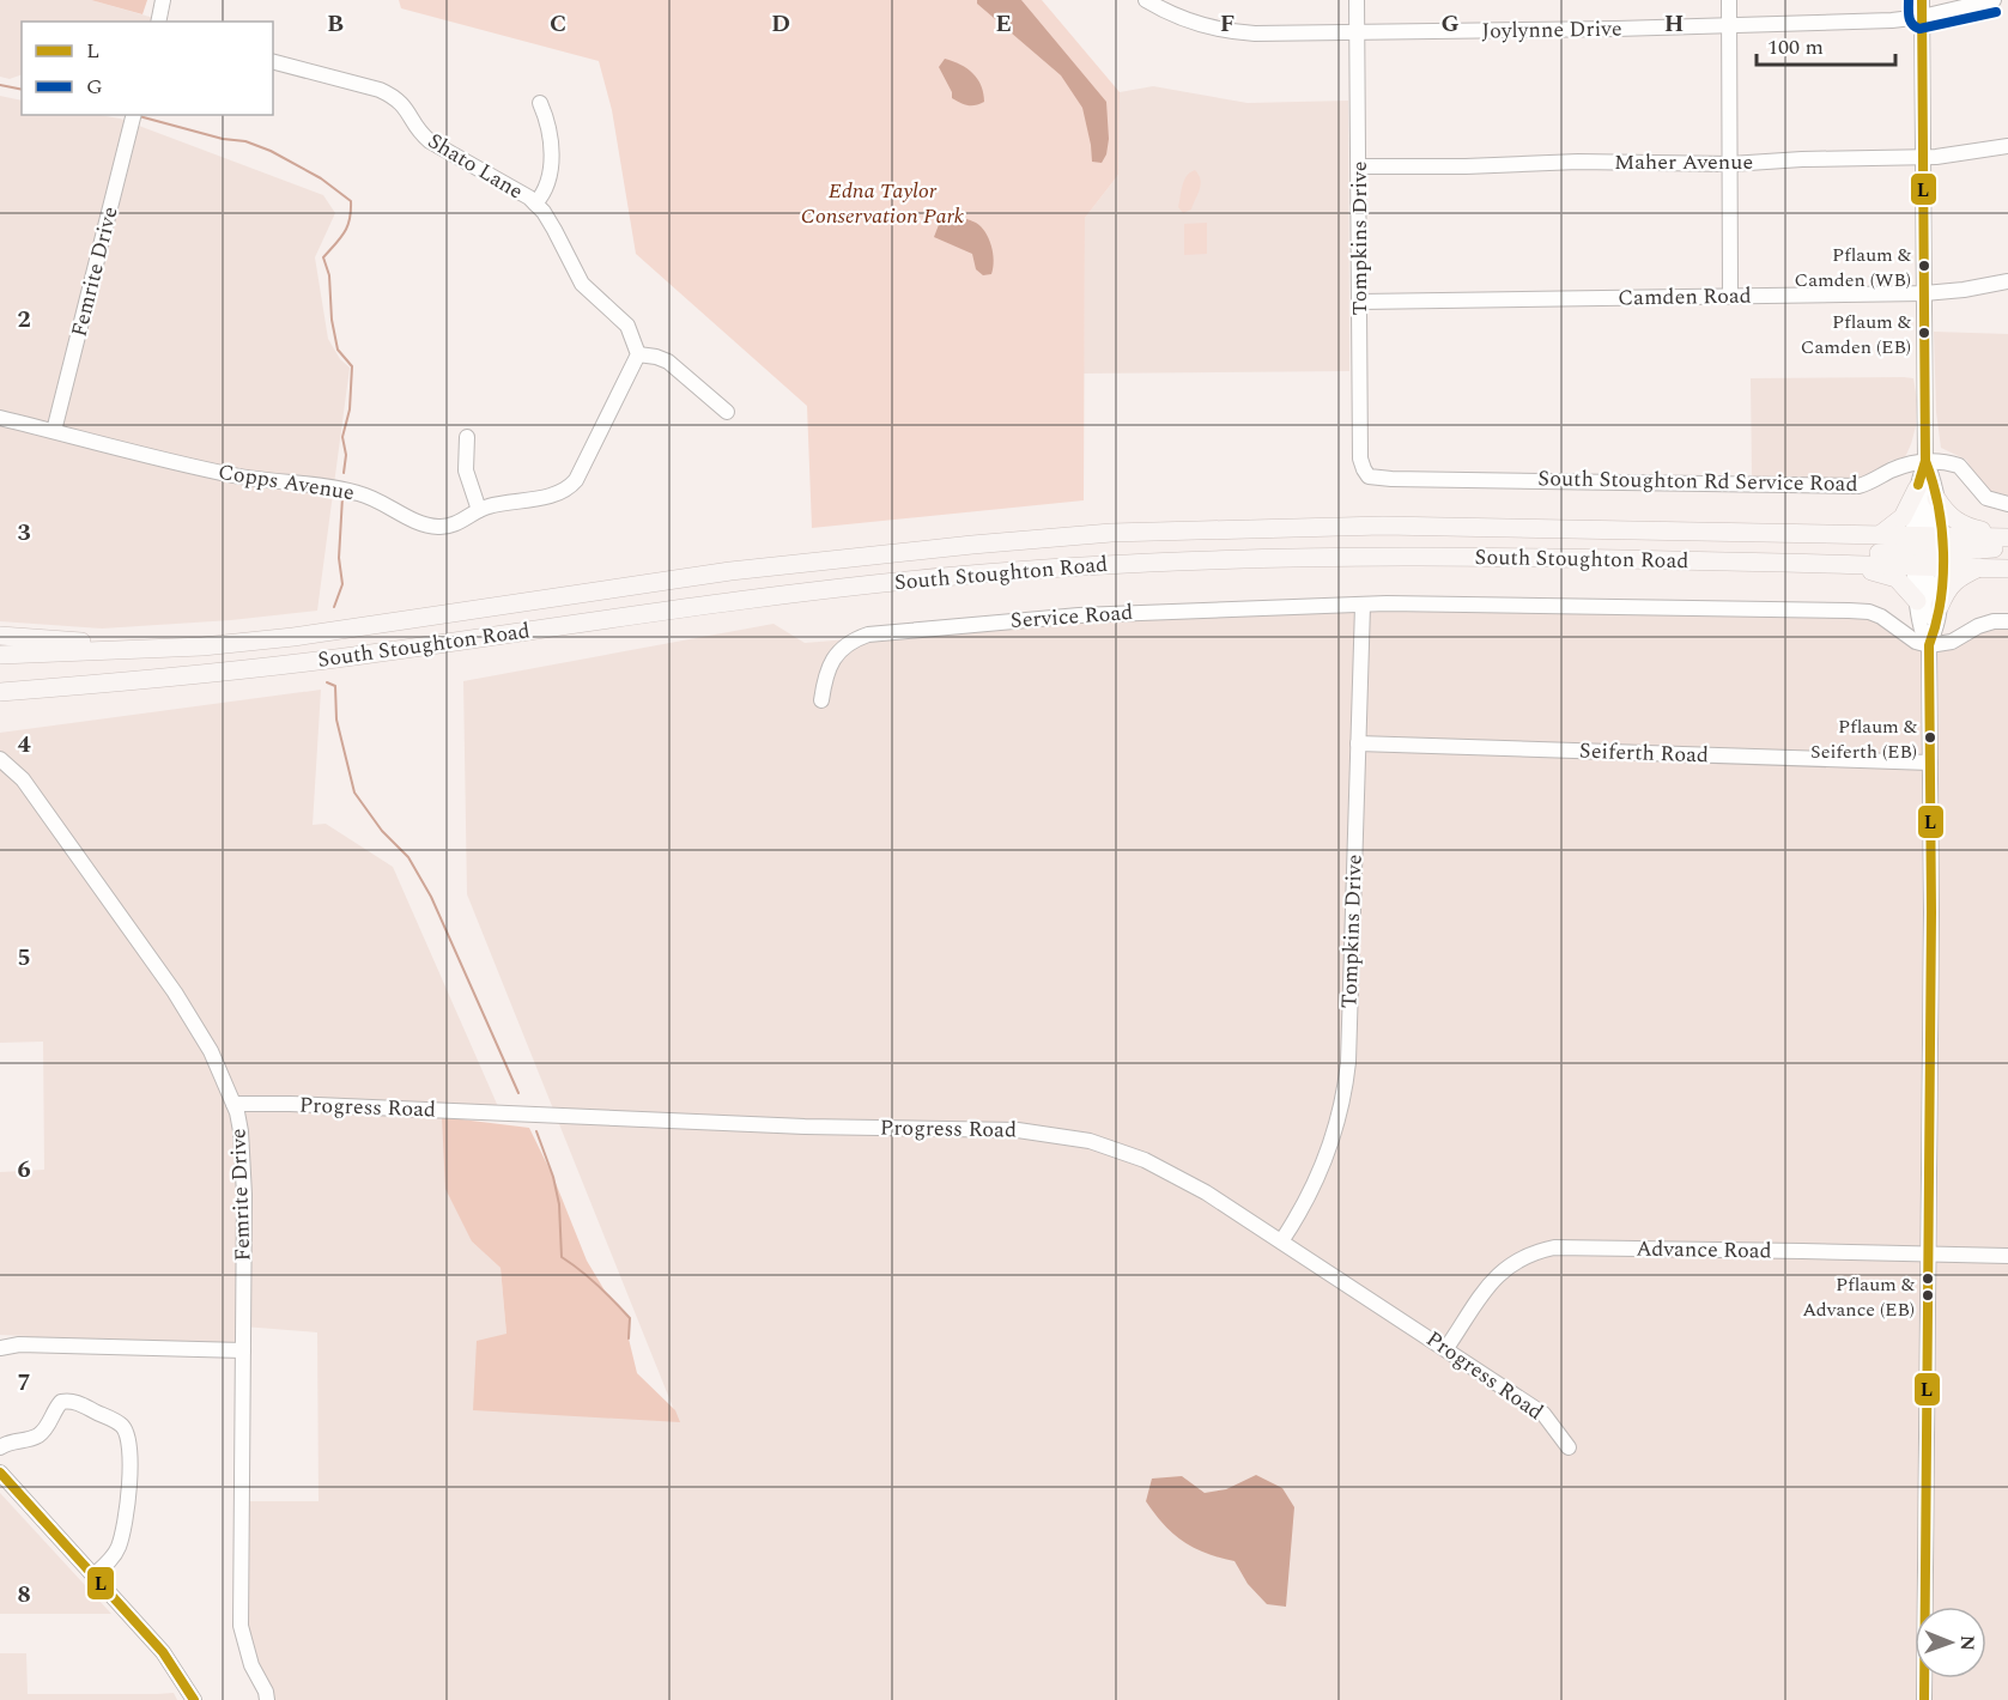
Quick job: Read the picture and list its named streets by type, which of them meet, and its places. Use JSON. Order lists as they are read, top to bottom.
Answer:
{
  "streets": {
    "main road": ["South Stoughton Road"],
    "street": [
      "Joylynne Drive",
      "Maher Avenue",
      "Shato Lane",
      "Tompkins Drive",
      "Femrite Drive",
      "Camden Road",
      "South Stoughton Rd Service Road",
      "Copps Avenue",
      "Service Road",
      "Seiferth Road",
      "Progress Road",
      "Advance Road"
    ]
  },
  "crossings": [
    ["Joylynne Drive", "Tompkins Drive"],
    ["Maher Avenue", "Tompkins Drive"],
    ["Shato Lane", "Copps Avenue"],
    ["Tompkins Drive", "Camden Road"],
    ["Tompkins Drive", "South Stoughton Rd Service Road"],
    ["Tompkins Drive", "Service Road"],
    ["Tompkins Drive", "Seiferth Road"],
    ["Tompkins Drive", "Progress Road"],
    ["Femrite Drive", "Copps Avenue"],
    ["Femrite Drive", "Progress Road"],
    ["Progress Road", "Advance Road"]
  ],
  "parks": ["Edna Taylor Conservation Park"],
  "places": [
    "Pflaum & Camden (WB)",
    "Pflaum & Camden (EB)",
    "Pflaum & Seiferth (EB)",
    "Pflaum & Advance (EB)"
  ],
  "lines": ["transit line L", "transit line G"],
  "legend": ["L", "G"],
  "scale_bar": "100 m",
  "north": "right",
  "grid": {
    "columns": [
      "B",
      "C",
      "D",
      "E",
      "F",
      "G",
      "H"
    ],
    "rows": [
      "2",
      "3",
      "4",
      "5",
      "6",
      "7",
      "8"
    ]
  }
}
